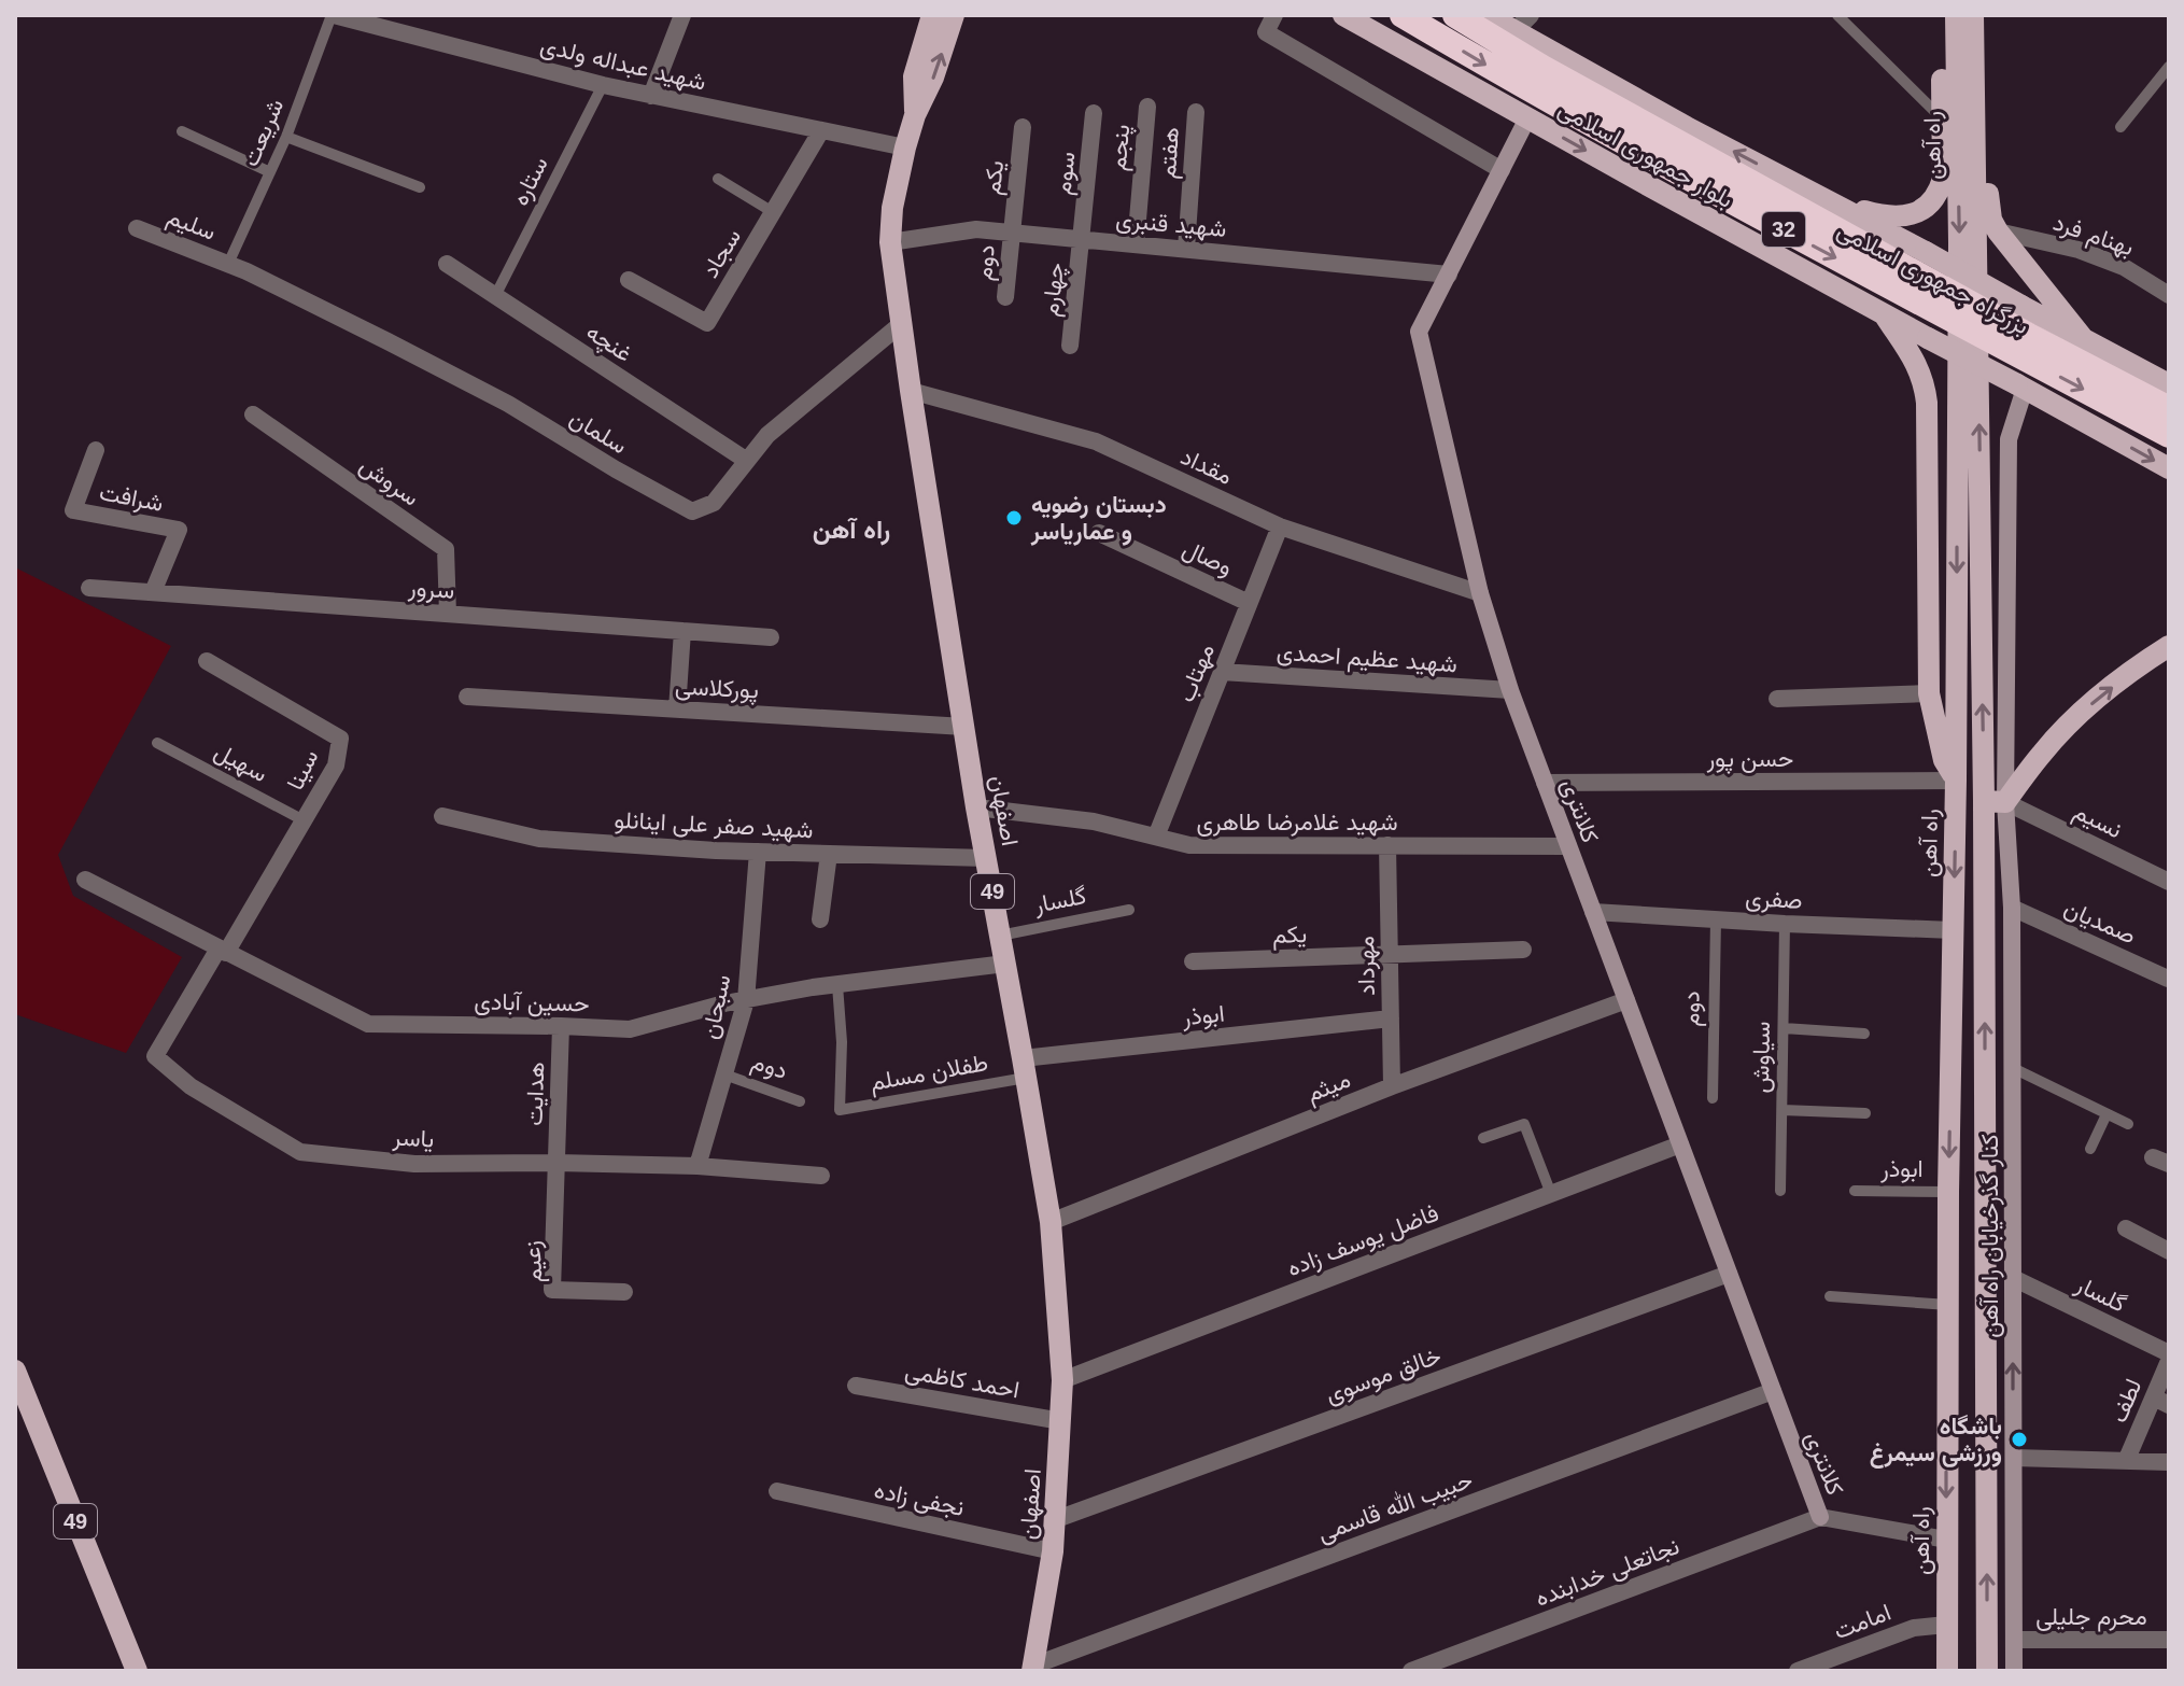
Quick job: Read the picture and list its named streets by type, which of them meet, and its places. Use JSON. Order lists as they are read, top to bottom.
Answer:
{
  "streets": {
    "highway": ["32", "بزرگراه جمهوری اسلامی"],
    "main road": [
      "راه آهن",
      "بلوار جمهوری اسلامی",
      "اصفهان",
      "49"
    ],
    "street": [
      "شهید عبداله ولدی",
      "پنجم",
      "هفتم",
      "سوم",
      "یکم",
      "سلیم",
      "شهید قنبری",
      "بهنام فرد",
      "سجاد",
      "دوم",
      "چهارم",
      "غنچه",
      "سلمان",
      "مقداد",
      "سروش",
      "شرافت",
      "وصال",
      "سرور",
      "شهید عظیم احمدی",
      "مهتاب",
      "پورکلاسی",
      "حسن پور",
      "سینا",
      "کلانتری",
      "نسیم",
      "شهید غلامرضا طاهری",
      "شهید صفر علی اینانلو",
      "صفری",
      "گلسار",
      "صمدیان",
      "مهرداد",
      "حسین آبادی",
      "سبحان",
      "ابوذر",
      "میثم",
      "هدایت",
      "یاسر",
      "کنار گذرخیابان راه آهن",
      "فاضل یوسف زاده",
      "زعیم",
      "خالق موسوی",
      "احمد کاظمی",
      "لطف",
      "نجفی زاده",
      "حبیب الله قاسمی",
      "نجاتعلی خدابنده",
      "محرم جلیلی",
      "امامت"
    ],
    "lane": [
      "شریعت",
      "ستاره",
      "سهیل",
      "سیاوش",
      "طفلان مسلم"
    ]
  },
  "crossings": [
    ["شهید عبداله ولدی", "شریعت"],
    ["شهید عبداله ولدی", "ستاره"],
    ["شهید عبداله ولدی", "سجاد"],
    ["شهید عبداله ولدی", "اصفهان"],
    ["شریعت", "سلیم"],
    ["شریعت", "سلمان"],
    ["راه آهن", "حسن پور"],
    ["راه آهن", "نسیم"],
    ["راه آهن", "صفری"],
    ["راه آهن", "ابوذر"],
    ["راه آهن", "کنار گذرخیابان راه آهن"],
    ["راه آهن", "امامت"],
    ["پنجم", "شهید قنبری"],
    ["هفتم", "شهید قنبری"],
    ["بلوار جمهوری اسلامی", "32"],
    ["بلوار جمهوری اسلامی", "کلانتری"],
    ["بلوار جمهوری اسلامی", "کنار گذرخیابان راه آهن"],
    ["سوم", "شهید قنبری"],
    ["سوم", "چهارم"],
    ["یکم", "شهید قنبری"],
    ["یکم", "دوم"],
    ["یکم", "مهرداد"],
    ["ستاره", "غنچه"],
    ["سلیم", "سلمان"],
    ["شهید قنبری", "دوم"],
    ["شهید قنبری", "چهارم"],
    ["شهید قنبری", "اصفهان"],
    ["شهید قنبری", "کلانتری"],
    ["32", "کنار گذرخیابان راه آهن"],
    ["دوم", "صفری"],
    ["دوم", "سبحان"],
    ["غنچه", "سلمان"],
    ["سلمان", "اصفهان"],
    ["مقداد", "مهتاب"],
    ["مقداد", "اصفهان"],
    ["مقداد", "کلانتری"],
    ["سروش", "سرور"],
    ["شرافت", "سرور"],
    ["وصال", "مهتاب"],
    ["شهید عظیم احمدی", "مهتاب"],
    ["شهید عظیم احمدی", "کلانتری"],
    ["مهتاب", "شهید غلامرضا طاهری"],
    ["پورکلاسی", "اصفهان"],
    ["حسن پور", "کلانتری"],
    ["سهیل", "سینا"],
    ["سینا", "حسین آبادی"],
    ["سینا", "یاسر"],
    ["اصفهان", "شهید غلامرضا طاهری"],
    ["اصفهان", "شهید صفر علی اینانلو"],
    ["اصفهان", "گلسار"],
    ["اصفهان", "حسین آبادی"],
    ["اصفهان", "ابوذر"],
    ["اصفهان", "طفلان مسلم"],
    ["اصفهان", "میثم"],
    ["اصفهان", "فاضل یوسف زاده"],
    ["اصفهان", "خالق موسوی"],
    ["اصفهان", "احمد کاظمی"],
    ["اصفهان", "نجفی زاده"],
    ["اصفهان", "حبیب الله قاسمی"],
    ["کلانتری", "شهید غلامرضا طاهری"],
    ["کلانتری", "صفری"],
    ["کلانتری", "میثم"],
    ["کلانتری", "فاضل یوسف زاده"],
    ["کلانتری", "خالق موسوی"],
    ["کلانتری", "حبیب الله قاسمی"],
    ["کلانتری", "نجاتعلی خدابنده"],
    ["نسیم", "کنار گذرخیابان راه آهن"],
    ["شهید غلامرضا طاهری", "مهرداد"],
    ["شهید صفر علی اینانلو", "سبحان"],
    ["صفری", "سیاوش"],
    ["گلسار", "کنار گذرخیابان راه آهن"],
    ["صمدیان", "کنار گذرخیابان راه آهن"],
    ["مهرداد", "ابوذر"],
    ["مهرداد", "میثم"],
    ["حسین آبادی", "سبحان"],
    ["حسین آبادی", "طفلان مسلم"],
    ["حسین آبادی", "هدایت"],
    ["حسین آبادی", "یاسر"],
    ["سبحان", "یاسر"],
    ["ابوذر", "طفلان مسلم"],
    ["هدایت", "یاسر"],
    ["هدایت", "زعیم"],
    ["یاسر", "زعیم"],
    ["کنار گذرخیابان راه آهن", "محرم جلیلی"]
  ],
  "districts": ["راه آهن"],
  "places": ["دبستان رضویه و عماریاسر", "باشگاه ورزشی سیمرغ"]
}
